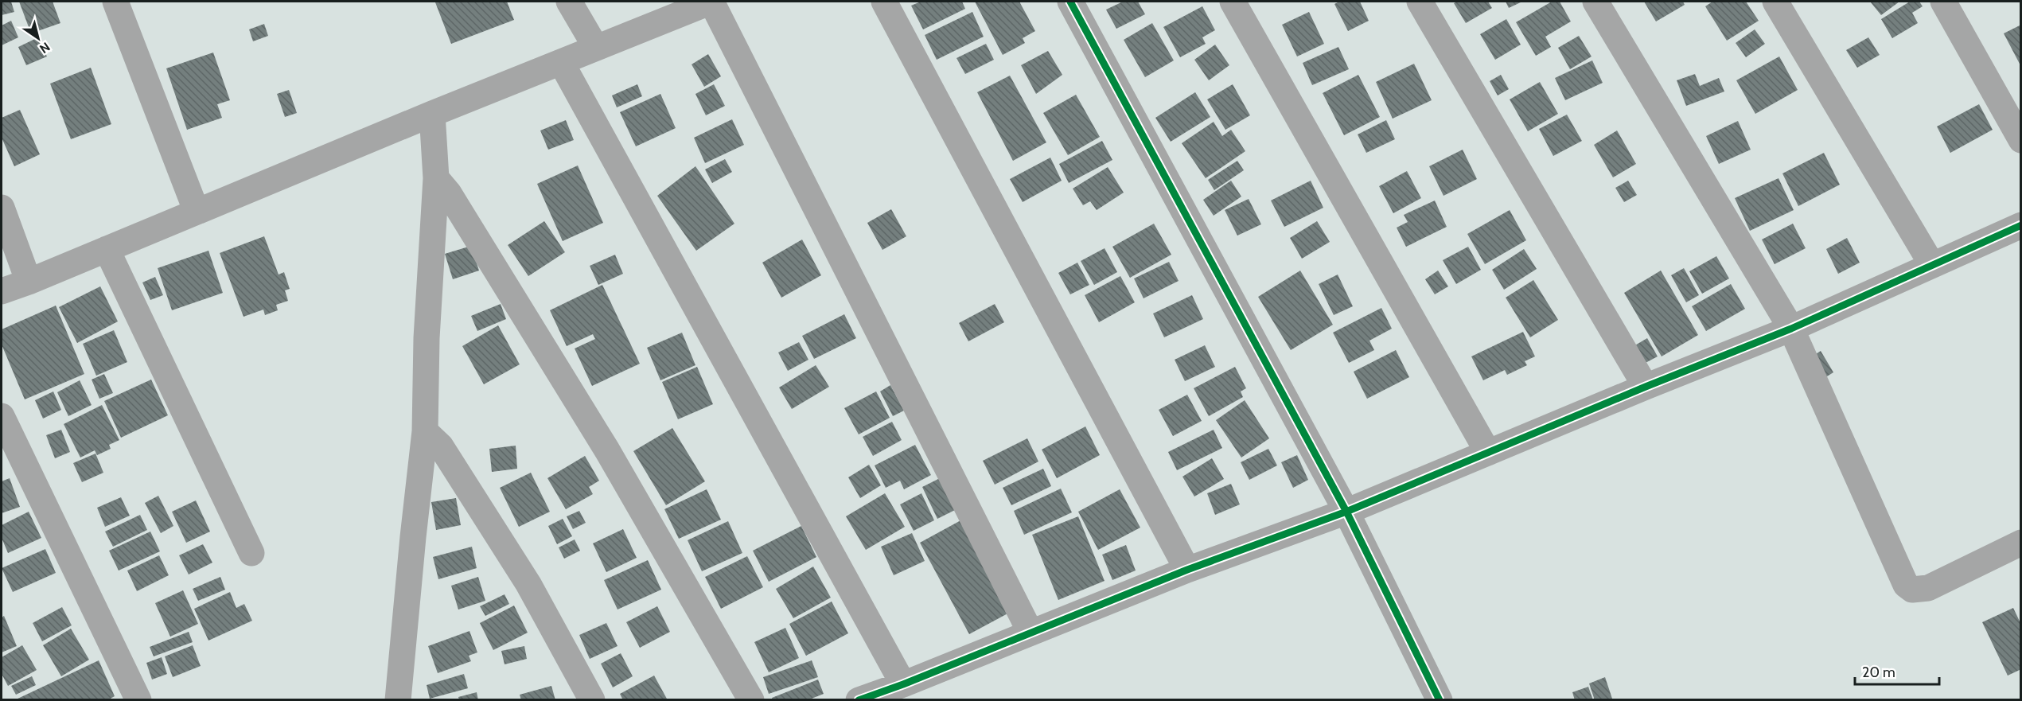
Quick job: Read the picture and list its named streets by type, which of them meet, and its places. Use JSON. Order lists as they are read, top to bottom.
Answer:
{
  "scale_bar": "20 m",
  "north": "bottom right"
}
